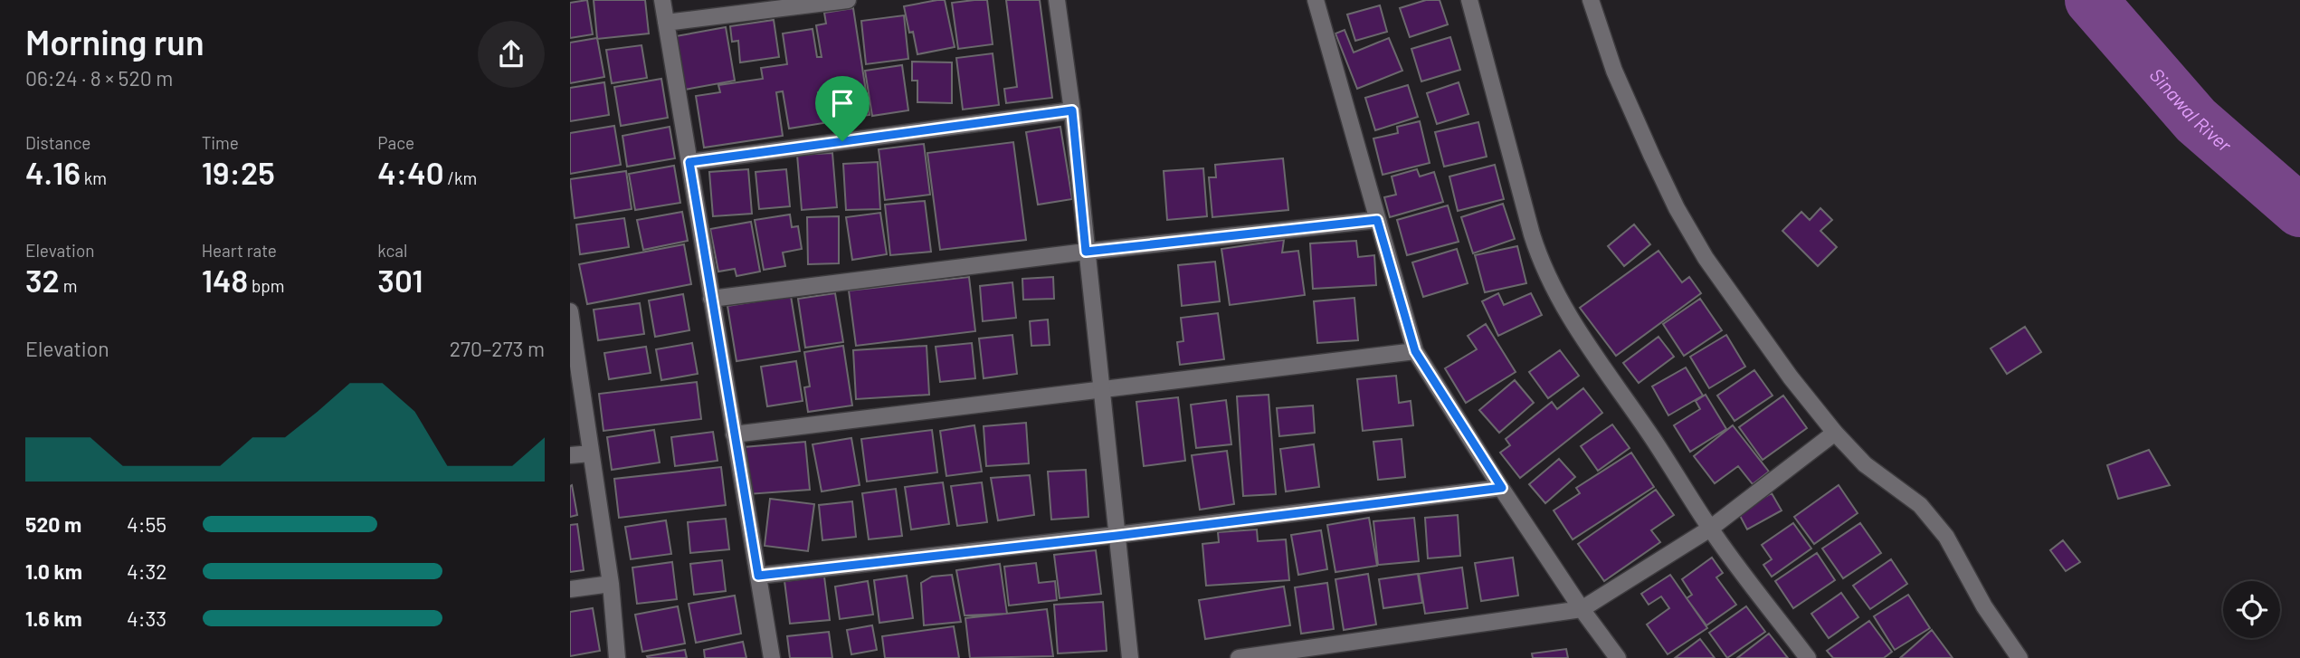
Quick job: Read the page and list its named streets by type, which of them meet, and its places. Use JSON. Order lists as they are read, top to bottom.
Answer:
{
  "water": ["Sinawal River"],
  "page": {
    "heading": ["Morning run", "06:24 · 8 × 520 m"],
    "stats": [
      ["Distance", "4.16 km"],
      ["Time", "19:25"],
      ["Pace", "4:40 /km"],
      ["Elevation", "32 m"],
      ["Heart rate", "148 bpm"],
      ["kcal", "301"]
    ],
    "chart": ["Elevation", "270–273 m"],
    "list": [
      {
        "name": "520 m",
        "note": "4:55"
      },
      {
        "name": "1.0 km",
        "note": "4:32"
      },
      {
        "name": "1.6 km",
        "note": "4:33"
      }
    ]
  }
}
